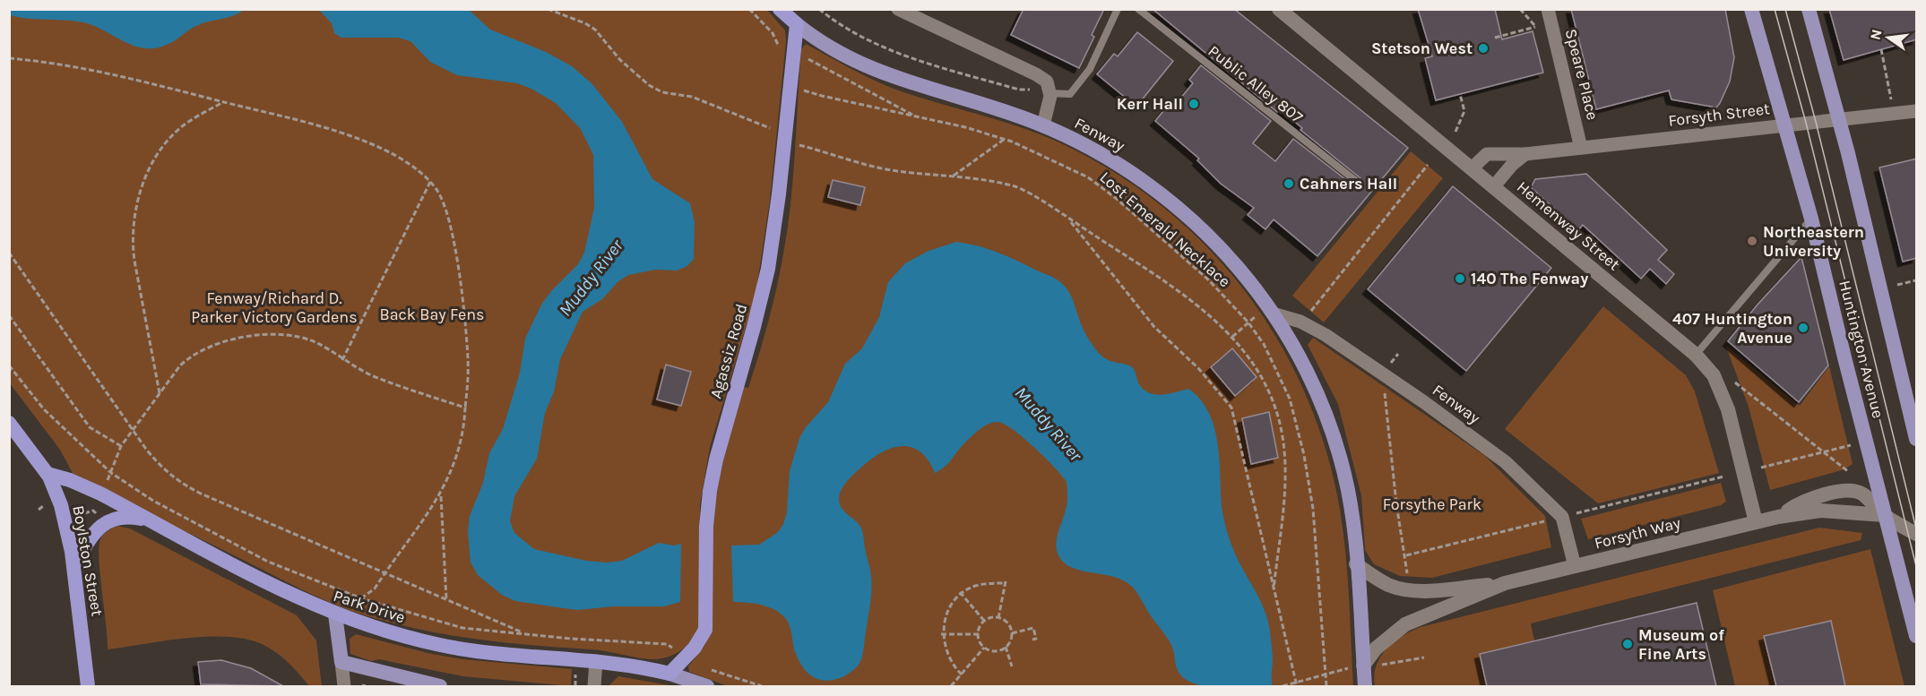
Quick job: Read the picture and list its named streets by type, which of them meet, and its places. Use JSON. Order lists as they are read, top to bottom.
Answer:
{
  "streets": {
    "highway": [
      "Fenway",
      "Agassiz Road",
      "Boylston Street",
      "Park Drive"
    ],
    "main road": ["Hemenway Street", "Huntington Avenue", "Forsyth Way"],
    "street": ["Speare Place", "Forsyth Street"],
    "lane": ["Public Alley 807"],
    "path": ["Lost Emerald Necklace"]
  },
  "crossings": [
    ["Speare Place", "Forsyth Street"],
    ["Forsyth Street", "Hemenway Street"],
    ["Forsyth Street", "Huntington Avenue"],
    ["Fenway", "Agassiz Road"],
    ["Fenway", "Forsyth Way"],
    ["Hemenway Street", "Forsyth Way"],
    ["Lost Emerald Necklace", "Agassiz Road"],
    ["Huntington Avenue", "Forsyth Way"],
    ["Agassiz Road", "Park Drive"],
    ["Boylston Street", "Park Drive"]
  ],
  "water": ["Muddy River"],
  "parks": ["Fenway/Richard D. Parker Victory Gardens", "Back Bay Fens", "Forsythe Park"],
  "places": [
    "Stetson West",
    "Kerr Hall",
    "Cahners Hall",
    "Northeastern University",
    "140 The Fenway",
    "407 Huntington Avenue",
    "Museum of Fine Arts"
  ],
  "north": "left"
}
